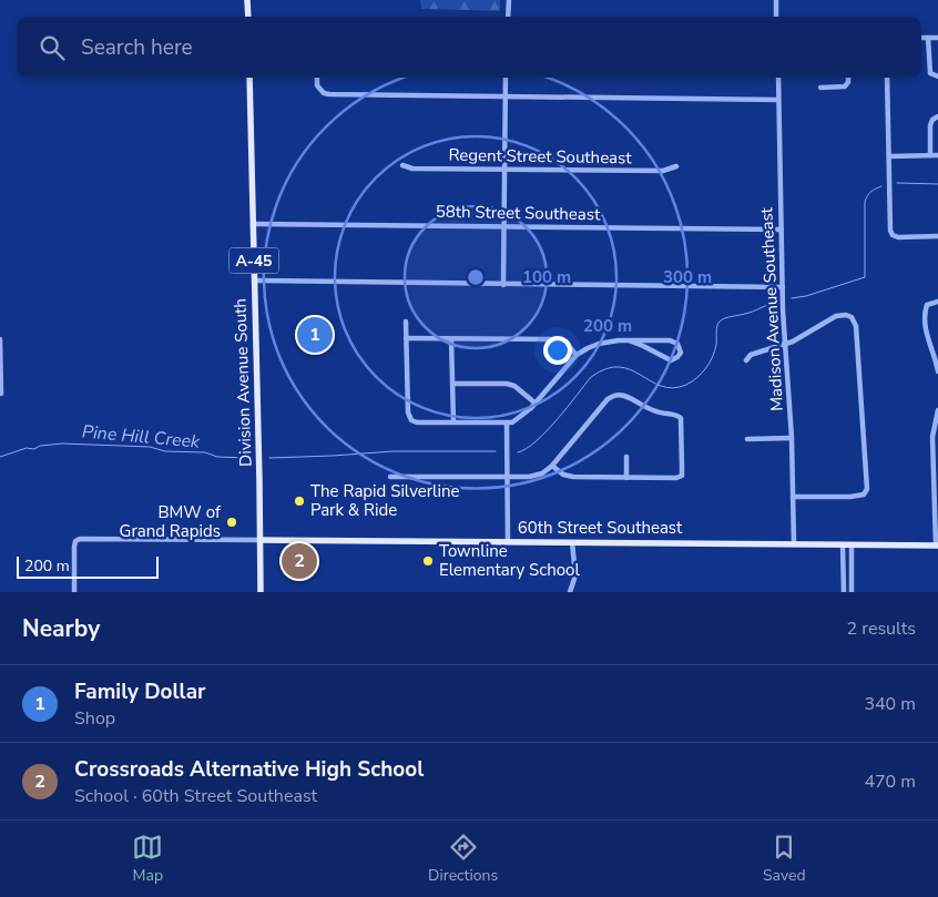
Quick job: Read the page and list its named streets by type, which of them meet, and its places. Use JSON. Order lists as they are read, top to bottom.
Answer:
{
  "streets": {
    "main road": ["A-45", "Division Avenue South", "60th Street Southeast"],
    "street": ["Regent Street Southeast", "58th Street Southeast", "Madison Avenue Southeast"]
  },
  "crossings": [
    ["58th Street Southeast", "Madison Avenue Southeast"],
    ["58th Street Southeast", "Division Avenue South"],
    ["Madison Avenue Southeast", "60th Street Southeast"],
    ["Division Avenue South", "60th Street Southeast"]
  ],
  "water": ["Pine Hill Creek"],
  "places": ["The Rapid Silverline Park & Ride", "BMW of Grand Rapids", "Townline Elementary School"],
  "scale_bar": "200 m",
  "page": {
    "search": "Search here",
    "pins": ["1", "2"],
    "scale": "200 m",
    "heading": ["Nearby", "2 results"],
    "list": [
      {
        "mark": "1",
        "name": "Family Dollar",
        "note": "Shop",
        "value": "340 m"
      },
      {
        "mark": "2",
        "name": "Crossroads Alternative High School",
        "note": "School · 60th Street Southeast",
        "value": "470 m"
      }
    ],
    "nav": ["Map", "Directions", "Saved"]
  },
  "rings": ["100 m", "300 m", "200 m"]
}
